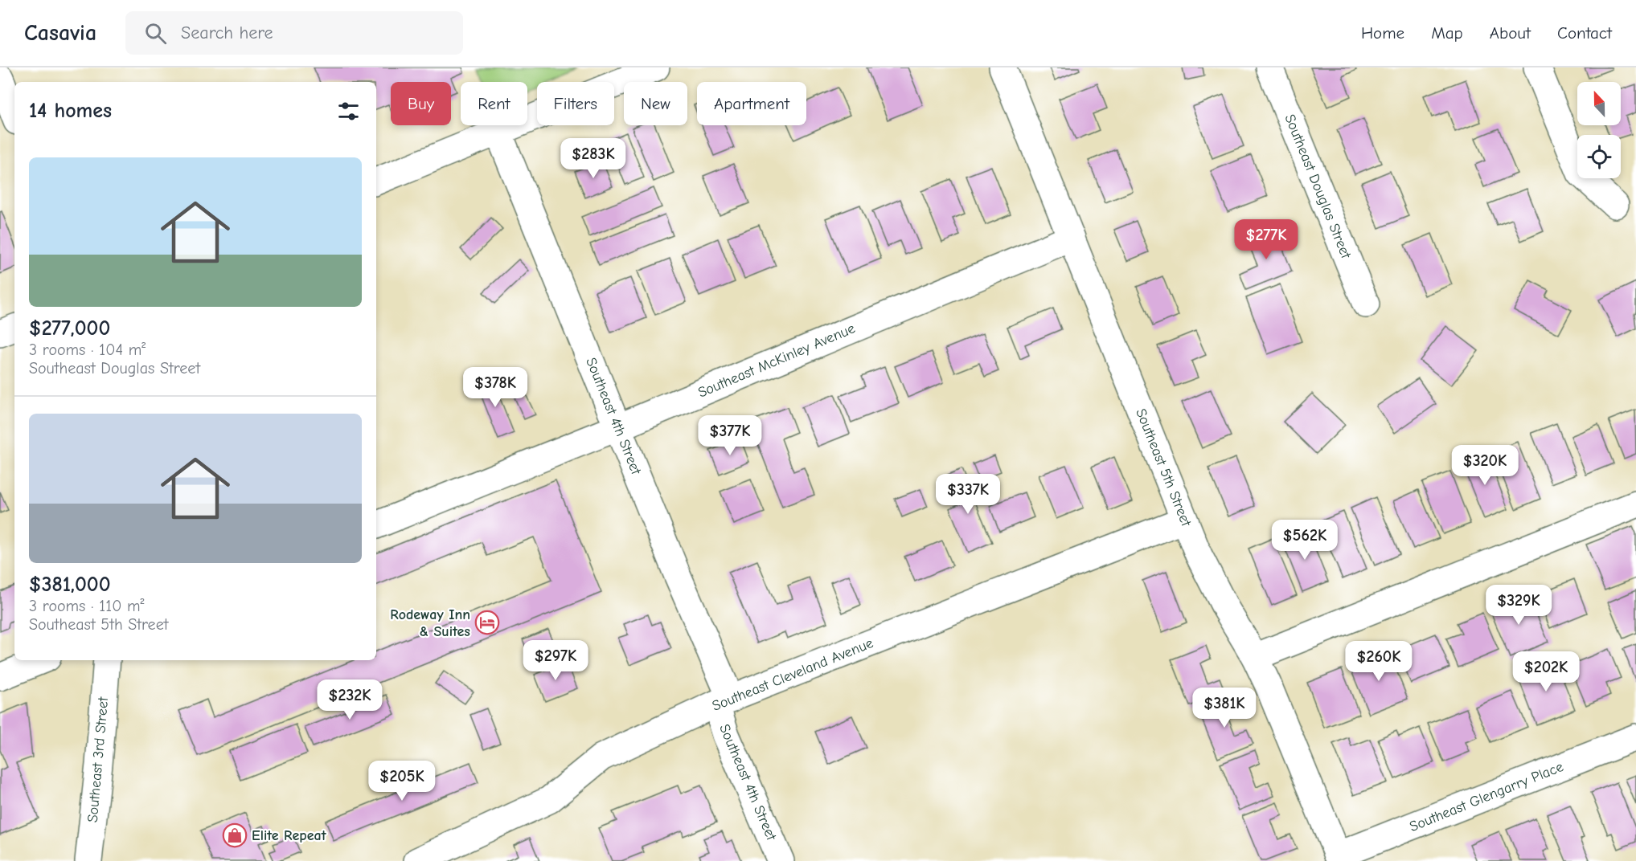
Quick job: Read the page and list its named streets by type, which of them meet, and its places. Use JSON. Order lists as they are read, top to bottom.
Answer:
{
  "streets": {
    "street": [
      "Southeast Douglas Street",
      "Southeast McKinley Avenue",
      "Southeast 4th Street",
      "Southeast 5th Street",
      "Southeast Cleveland Avenue",
      "Southeast 3rd Street",
      "Southeast Glengarry Place"
    ]
  },
  "crossings": [
    ["Southeast McKinley Avenue", "Southeast 4th Street"],
    ["Southeast McKinley Avenue", "Southeast 5th Street"],
    ["Southeast 4th Street", "Southeast Cleveland Avenue"],
    ["Southeast 5th Street", "Southeast Cleveland Avenue"],
    ["Southeast 5th Street", "Southeast Glengarry Place"]
  ],
  "places": {
    "hotel": ["Rodeway Inn & Suites"],
    "shop": ["Elite Repeat"]
  },
  "north": "top",
  "page": {
    "header": "Casavia",
    "search": "Search here",
    "nav": [
      "Home",
      "Map",
      "About",
      "Contact"
    ],
    "chip": [
      "Buy",
      "Rent",
      "Filters",
      "New",
      "Apartment"
    ],
    "heading": "14 homes",
    "price": [
      "$283K",
      "$277K",
      "$378K",
      "$377K",
      "$320K",
      "$337K",
      "$562K",
      "$329K",
      "$297K",
      "$260K",
      "$202K",
      "$232K",
      "$381K",
      "$205K"
    ],
    "list": [
      {
        "name": "$277,000",
        "note": "3 rooms · 104 m² · Southeast Douglas Street"
      },
      {
        "name": "$381,000",
        "note": "3 rooms · 110 m² · Southeast 5th Street"
      }
    ]
  }
}
